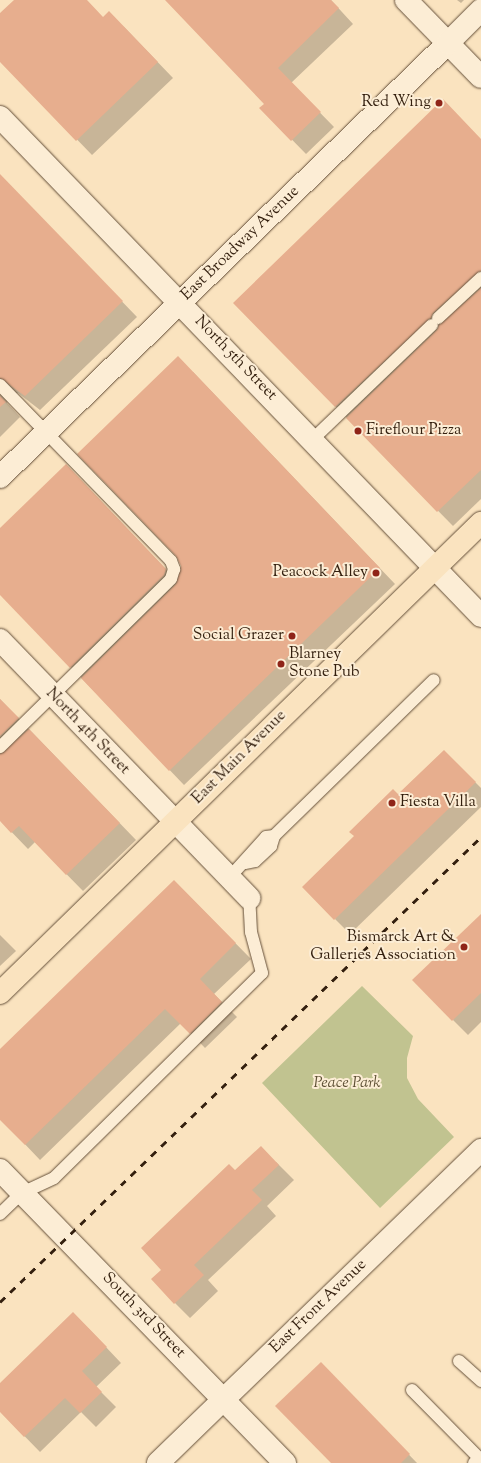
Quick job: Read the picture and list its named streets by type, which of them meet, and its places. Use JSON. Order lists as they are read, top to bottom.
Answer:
{
  "streets": {
    "main road": ["East Main Avenue"],
    "street": [
      "East Broadway Avenue",
      "North 5th Street",
      "North 4th Street",
      "East Front Avenue",
      "South 3rd Street"
    ]
  },
  "crossings": [
    ["East Broadway Avenue", "North 5th Street"],
    ["North 5th Street", "East Main Avenue"],
    ["North 4th Street", "East Main Avenue"],
    ["East Front Avenue", "South 3rd Street"]
  ],
  "parks": ["Peace Park"],
  "places": [
    "Red Wing",
    "Fireflour Pizza",
    "Peacock Alley",
    "Social Grazer",
    "Blarney Stone Pub",
    "Fiesta Villa",
    "Bismarck Art & Galleries Association"
  ]
}
